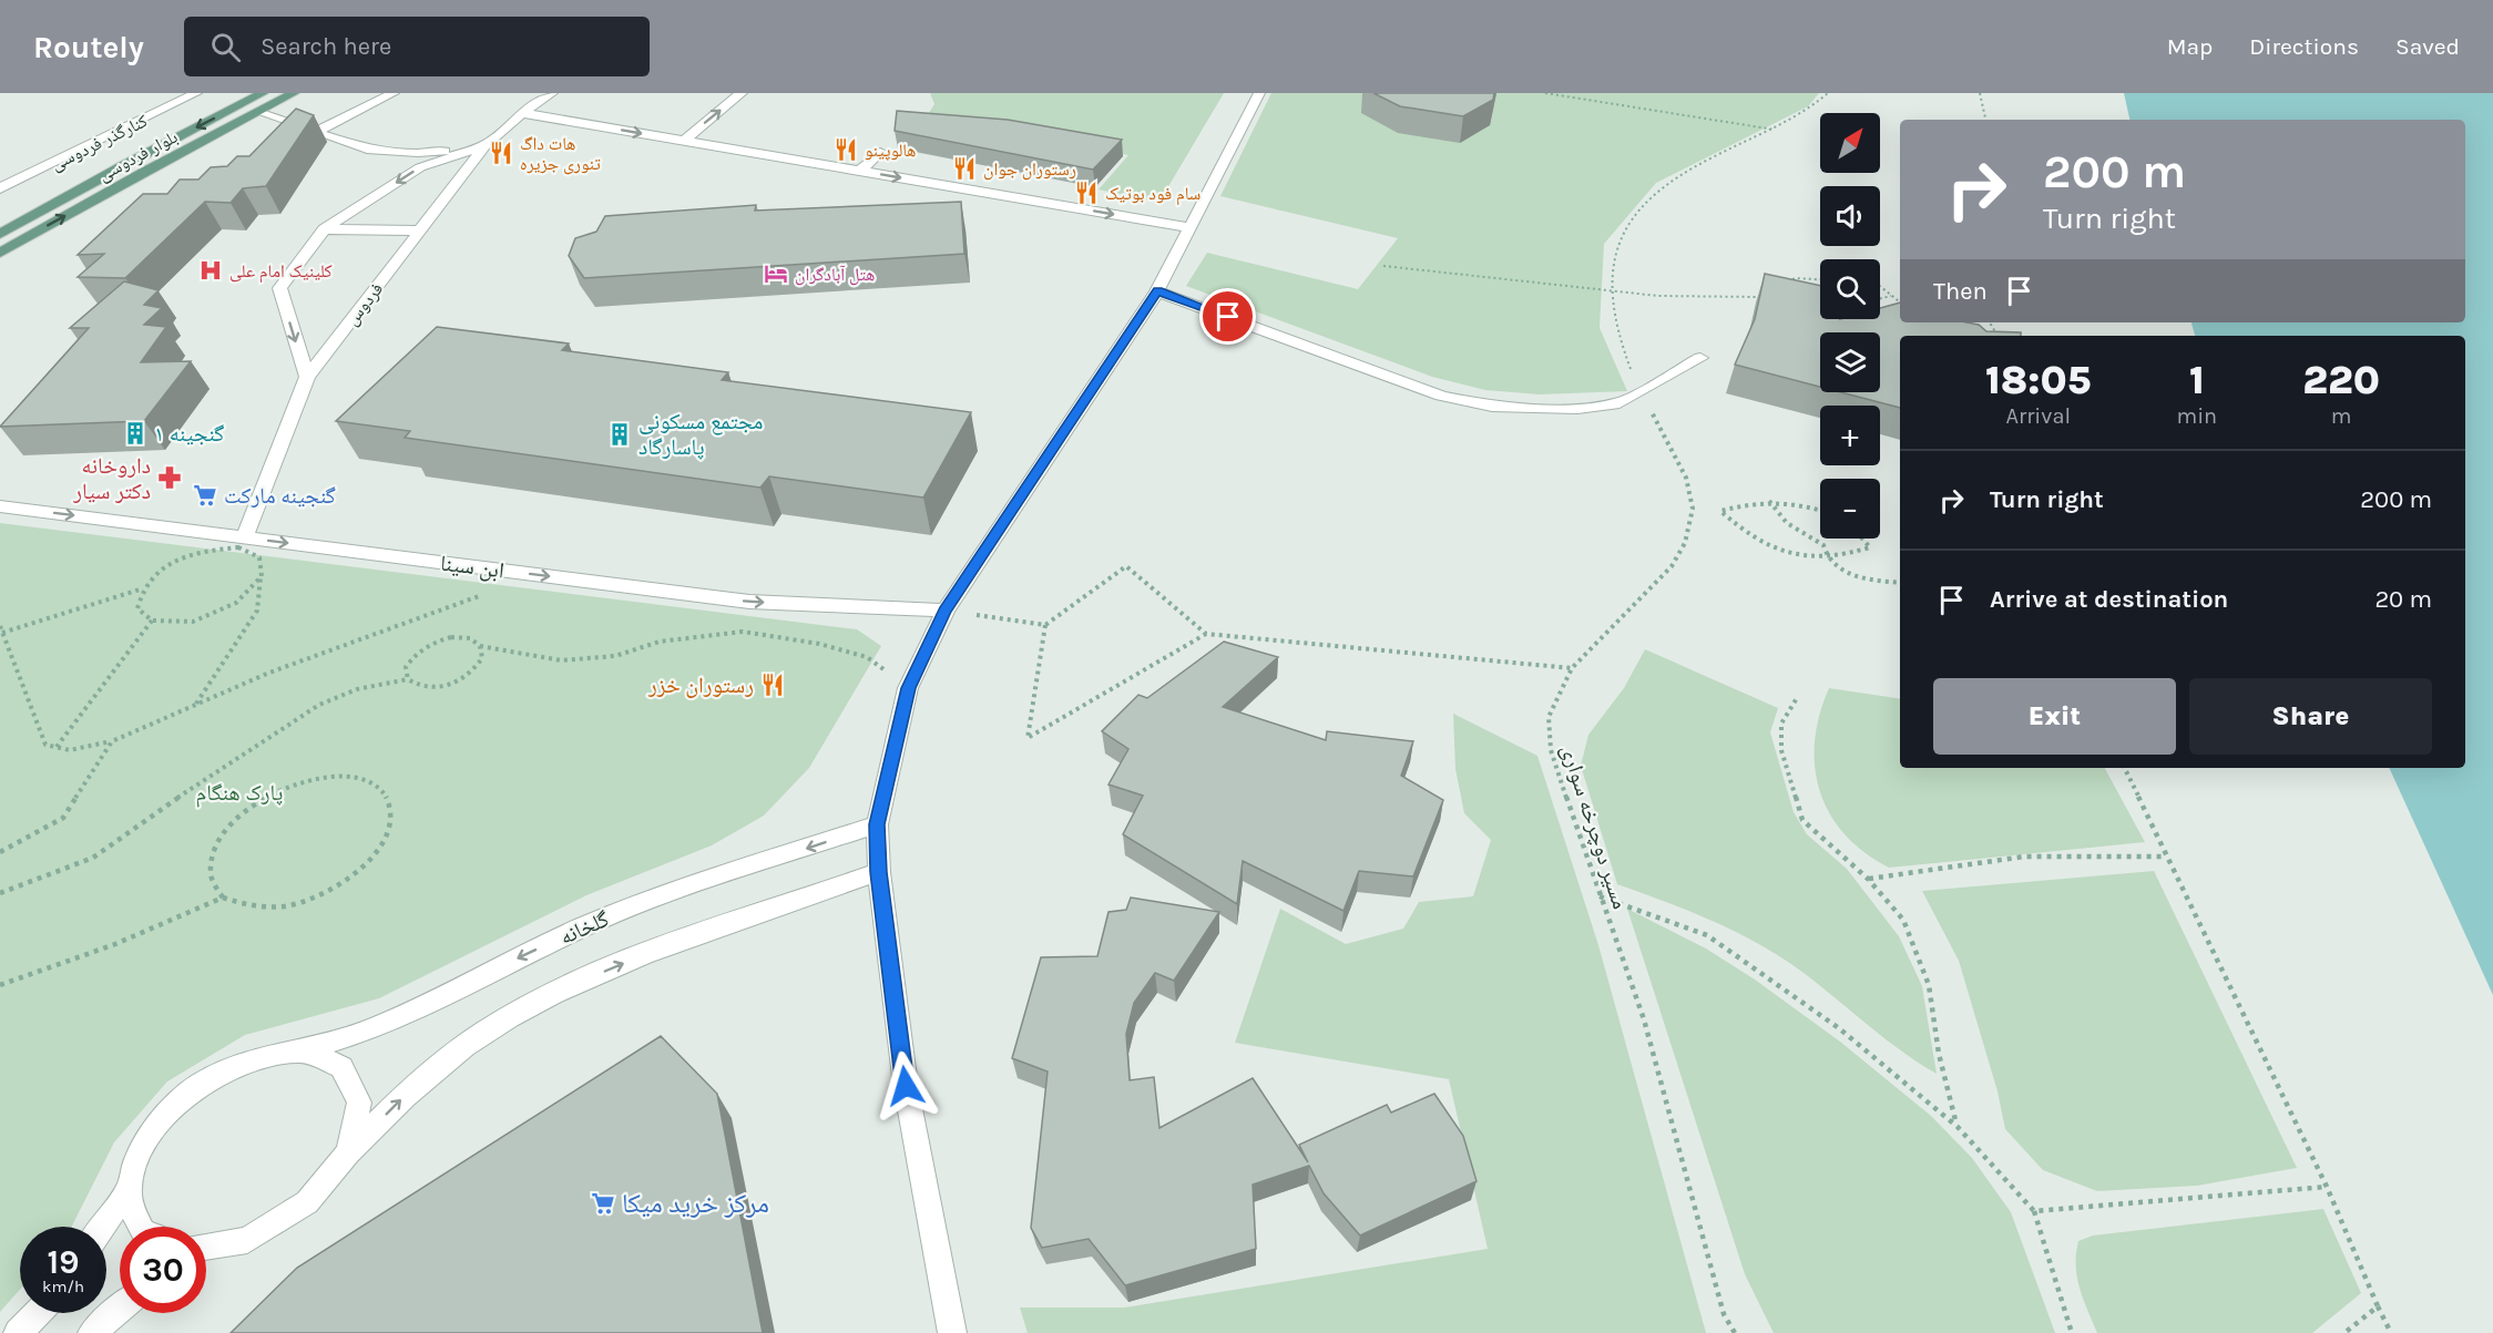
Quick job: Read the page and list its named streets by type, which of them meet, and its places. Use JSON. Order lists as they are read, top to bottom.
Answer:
{
  "streets": {
    "main road": ["بلوار فردوسی"],
    "street": [
      "کنارگذر فردوسی",
      "فردوس",
      "ابن سینا",
      "گلخانه"
    ],
    "path": ["مسیر دوچرخه سواری"]
  },
  "crossings": [
    ["فردوس", "ابن سینا"]
  ],
  "one_way": ["ابن سینا"],
  "parks": ["پارک هنگام"],
  "places": {
    "restaurant": [
      "هالوپینو",
      "هات داگ تنورى جزيره",
      "رستوران جوان",
      "سام فود بوتیک",
      "رستوران خزر"
    ],
    "hospital": ["کلینیک امام علی"],
    "hotel": ["هتل آبادگران"],
    "building": ["گنجینه ۱", "مجتمع مسکونی پاسارگاد"],
    "pharmacy": ["داروخانه دکتر سیار"],
    "supermarket": ["گنجینه مارکت", "مرکز خرید میکا"]
  },
  "north": "top right",
  "page": {
    "header": "Routely",
    "search": "Search here",
    "nav": ["Map", "Directions", "Saved"],
    "map_buttons": ["+", "−"],
    "turn": ["200 m", "Turn right"],
    "then": "Then",
    "eta": [
      "18:05",
      "Arrival",
      "1",
      "min",
      "220",
      "m"
    ],
    "list": [
      {
        "name": "Turn right",
        "value": "200 m"
      },
      {
        "name": "Arrive at destination",
        "value": "20 m"
      }
    ],
    "buttons": ["Exit", "Share"],
    "speed": "19 km/h",
    "limit": "30"
  }
}
